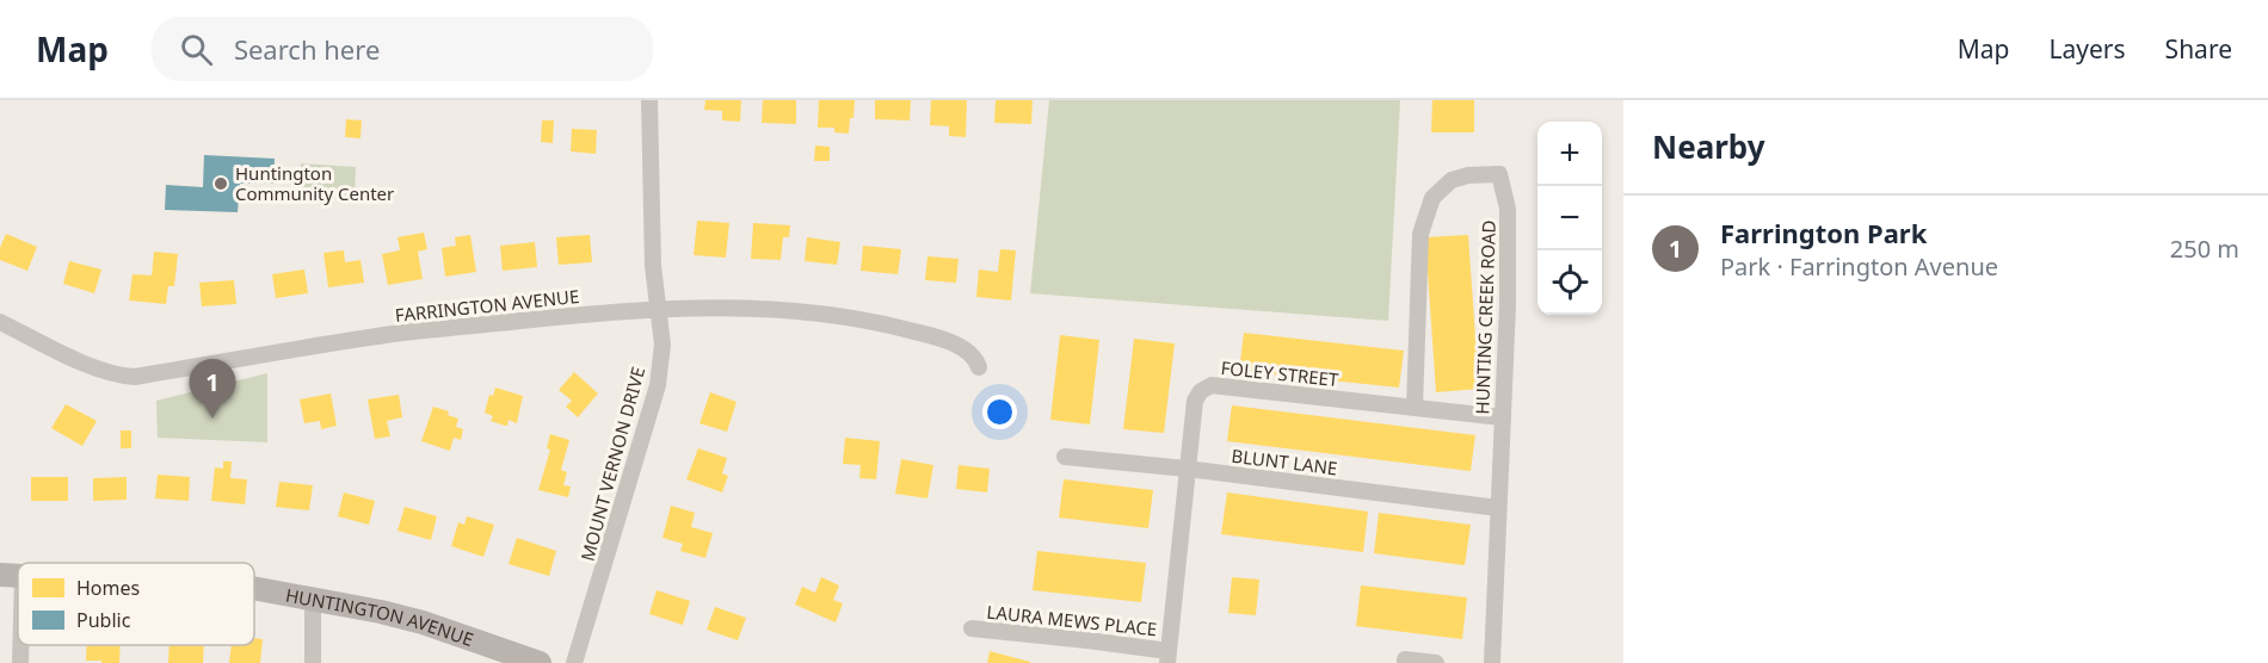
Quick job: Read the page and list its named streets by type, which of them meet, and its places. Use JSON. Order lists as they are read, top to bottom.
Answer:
{
  "streets": {
    "main road": ["HUNTINGTON AVENUE"],
    "street": [
      "FARRINGTON AVENUE",
      "HUNTING CREEK ROAD",
      "FOLEY STREET",
      "BLUNT LANE",
      "MOUNT VERNON DRIVE",
      "LAURA MEWS PLACE"
    ]
  },
  "crossings": [
    ["FARRINGTON AVENUE", "MOUNT VERNON DRIVE"],
    ["HUNTING CREEK ROAD", "FOLEY STREET"],
    ["HUNTING CREEK ROAD", "BLUNT LANE"],
    ["FOLEY STREET", "BLUNT LANE"],
    ["FOLEY STREET", "LAURA MEWS PLACE"]
  ],
  "places": ["Huntington Community Center"],
  "legend": ["Homes", "Public"],
  "page": {
    "header": "Map",
    "search": "Search here",
    "nav": ["Map", "Layers", "Share"],
    "heading": "Nearby",
    "map_buttons": ["+", "−"],
    "list": [
      {
        "mark": "1",
        "name": "Farrington Park",
        "note": "Park · Farrington Avenue",
        "value": "250 m"
      }
    ],
    "pins": "1"
  }
}
